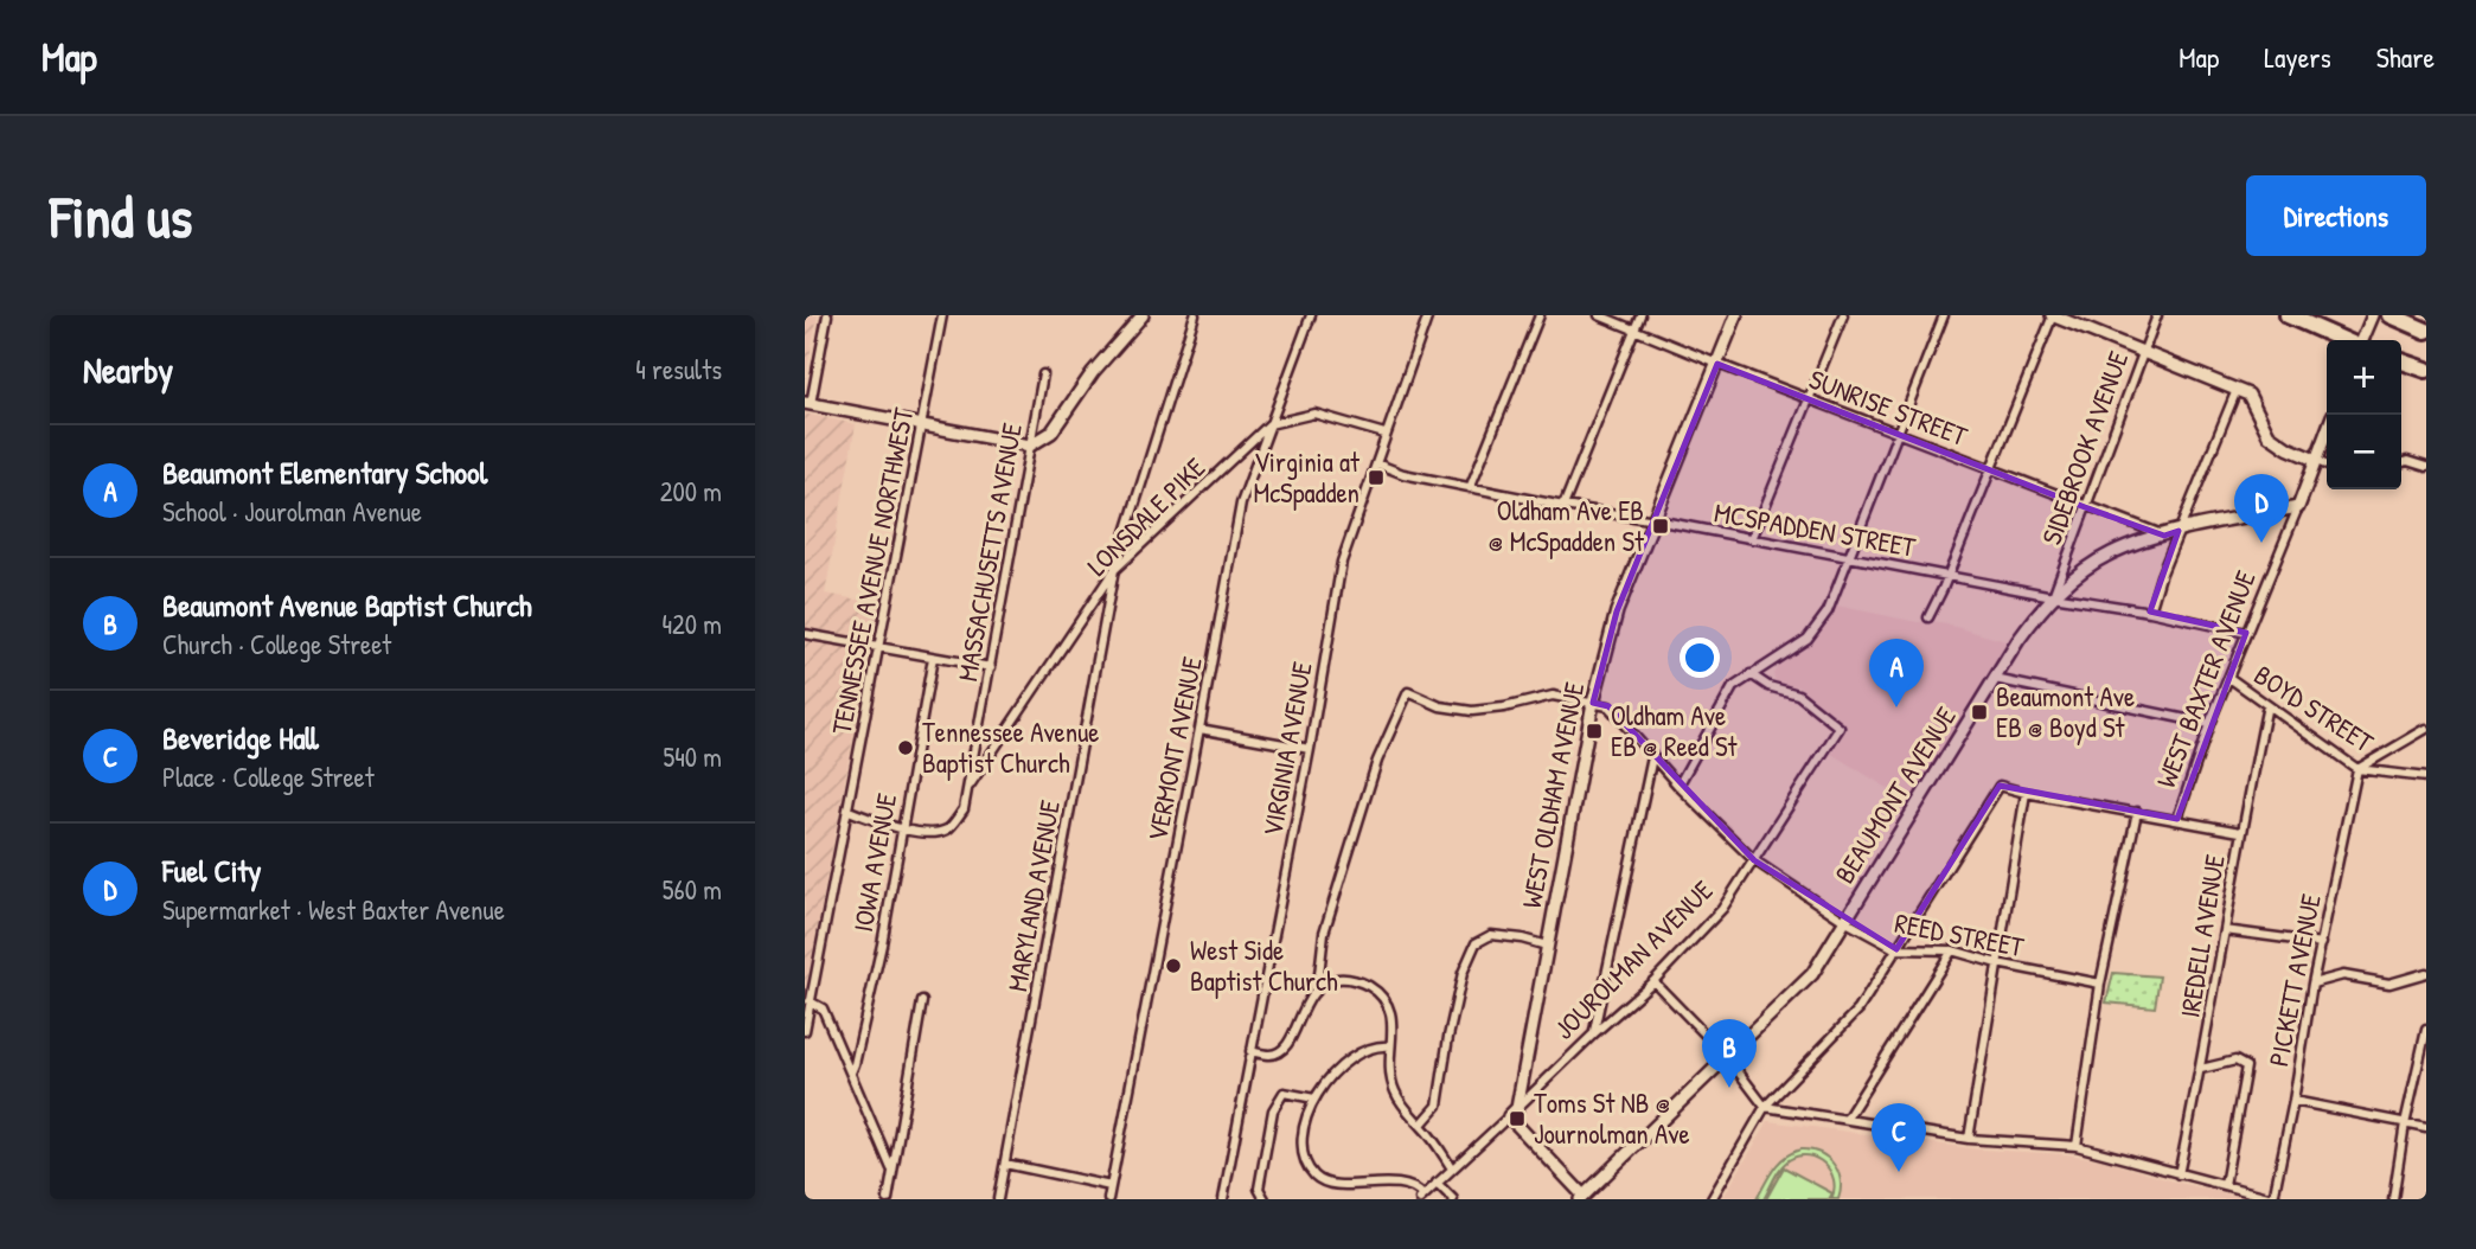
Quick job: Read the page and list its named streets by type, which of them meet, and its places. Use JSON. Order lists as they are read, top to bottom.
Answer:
{
  "streets": {
    "street": [
      "SUNRISE STREET",
      "SIDEBROOK AVENUE",
      "LONSDALE PIKE",
      "MCSPADDEN STREET",
      "MASSACHUSETTS AVENUE",
      "TENNESSEE AVENUE NORTHWEST",
      "WEST BAXTER AVENUE",
      "BOYD STREET",
      "VERMONT AVENUE",
      "VIRGINIA AVENUE",
      "WEST OLDHAM AVENUE",
      "BEAUMONT AVENUE",
      "IOWA AVENUE",
      "MARYLAND AVENUE",
      "REED STREET",
      "IREDELL AVENUE",
      "JOUROLMAN AVENUE",
      "PICKETT AVENUE"
    ]
  },
  "crossings": [
    ["SUNRISE STREET", "SIDEBROOK AVENUE"],
    ["SUNRISE STREET", "WEST OLDHAM AVENUE"],
    ["SUNRISE STREET", "BEAUMONT AVENUE"],
    ["SIDEBROOK AVENUE", "MCSPADDEN STREET"],
    ["SIDEBROOK AVENUE", "BEAUMONT AVENUE"],
    ["LONSDALE PIKE", "MASSACHUSETTS AVENUE"],
    ["LONSDALE PIKE", "VERMONT AVENUE"],
    ["LONSDALE PIKE", "VIRGINIA AVENUE"],
    ["LONSDALE PIKE", "MARYLAND AVENUE"],
    ["MCSPADDEN STREET", "WEST BAXTER AVENUE"],
    ["MCSPADDEN STREET", "VIRGINIA AVENUE"],
    ["MCSPADDEN STREET", "WEST OLDHAM AVENUE"],
    ["MCSPADDEN STREET", "BEAUMONT AVENUE"],
    ["MASSACHUSETTS AVENUE", "IOWA AVENUE"],
    ["WEST BAXTER AVENUE", "BOYD STREET"],
    ["WEST BAXTER AVENUE", "BEAUMONT AVENUE"],
    ["WEST BAXTER AVENUE", "REED STREET"],
    ["BOYD STREET", "IREDELL AVENUE"],
    ["BOYD STREET", "PICKETT AVENUE"],
    ["WEST OLDHAM AVENUE", "REED STREET"],
    ["WEST OLDHAM AVENUE", "JOUROLMAN AVENUE"],
    ["BEAUMONT AVENUE", "REED STREET"],
    ["REED STREET", "JOUROLMAN AVENUE"]
  ],
  "places": {
    "transit": [
      "Virginia at McSpadden",
      "Oldham Ave EB @ McSpadden St",
      "Beaumont Ave EB @ Boyd St",
      "Oldham Ave EB @ Reed St",
      "Toms St NB @ Journolman Ave"
    ],
    "other": ["Tennessee Avenue Baptist Church", "West Side Baptist Church"]
  },
  "page": {
    "header": "Map",
    "nav": ["Map", "Layers", "Share"],
    "buttons": "Directions",
    "title": "Find us",
    "heading": ["Nearby", "4 results"],
    "map_buttons": ["+", "−"],
    "list": [
      {
        "mark": "A",
        "name": "Beaumont Elementary School",
        "note": "School · Jourolman Avenue",
        "value": "200 m"
      },
      {
        "mark": "B",
        "name": "Beaumont Avenue Baptist Church",
        "note": "Church · College Street",
        "value": "420 m"
      },
      {
        "mark": "C",
        "name": "Beveridge Hall",
        "note": "Place · College Street",
        "value": "540 m"
      },
      {
        "mark": "D",
        "name": "Fuel City",
        "note": "Supermarket · West Baxter Avenue",
        "value": "560 m"
      }
    ],
    "pins": [
      "D",
      "A",
      "B",
      "C"
    ]
  }
}
